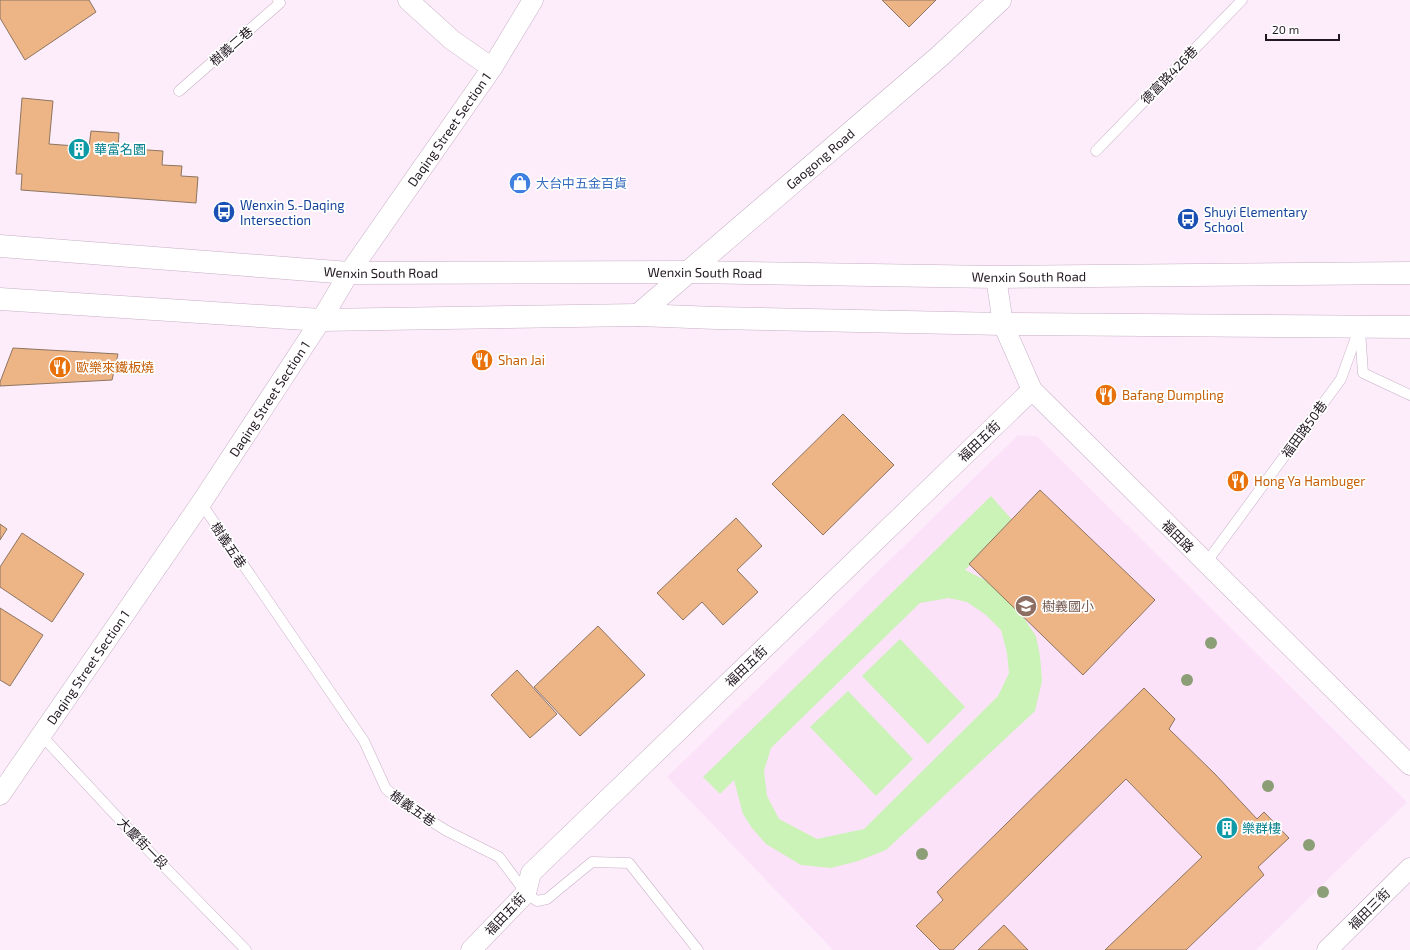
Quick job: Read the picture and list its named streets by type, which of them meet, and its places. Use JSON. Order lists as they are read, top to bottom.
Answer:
{
  "streets": {
    "main road": ["Gaogong Road", "Wenxin South Road"],
    "street": [
      "Daqing Street Section 1",
      "福田五街",
      "福田路",
      "福田三街"
    ],
    "lane": [
      "樹義二巷",
      "德富路426巷",
      "福田路50巷",
      "樹義五巷",
      "大慶街一段"
    ]
  },
  "crossings": [
    ["Daqing Street Section 1", "Wenxin South Road"],
    ["Daqing Street Section 1", "樹義五巷"],
    ["Daqing Street Section 1", "大慶街一段"],
    ["Gaogong Road", "Wenxin South Road"],
    ["Wenxin South Road", "福田路"],
    ["福田路50巷", "福田路"],
    ["福田五街", "福田路"],
    ["福田五街", "樹義五巷"]
  ],
  "places": {
    "building": ["華富名園", "樂群樓"],
    "shop": ["大台中五金百貨"],
    "bus stop": ["Wenxin S.-Daqing Intersection", "Shuyi Elementary School"],
    "restaurant": [
      "Shan Jai",
      "歐樂來鐵板燒",
      "Bafang Dumpling",
      "Hong Ya Hambuger"
    ],
    "school or university": ["樹義國小"]
  },
  "scale_bar": "20 m"
}
